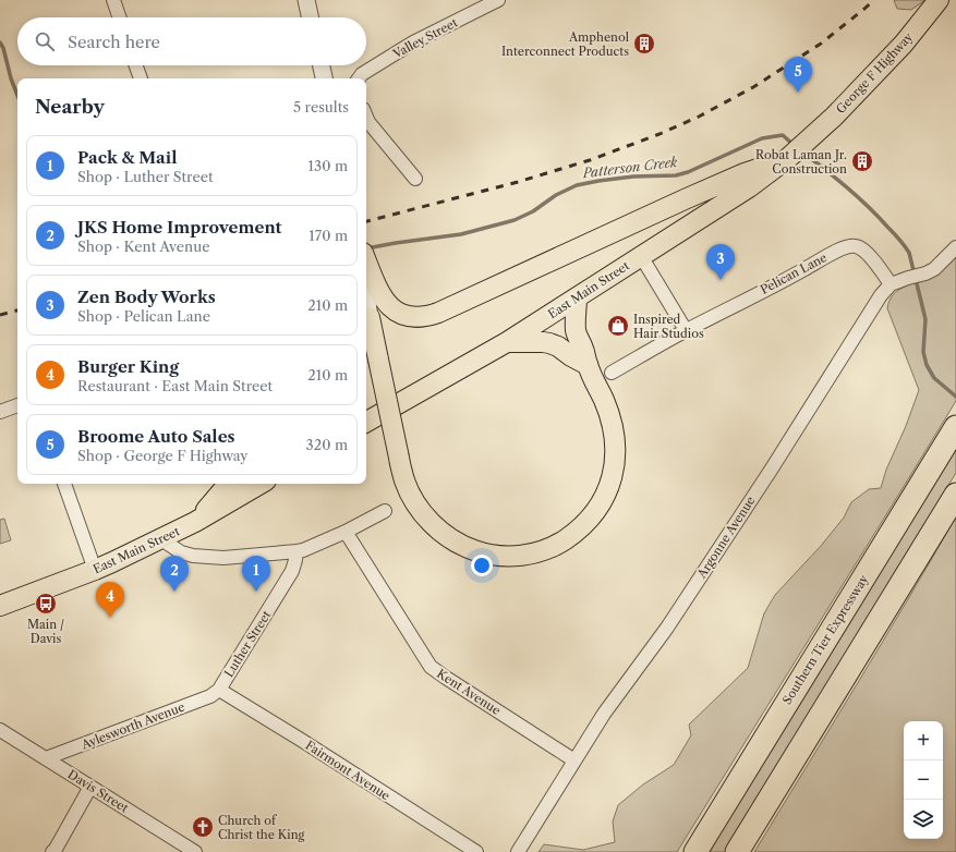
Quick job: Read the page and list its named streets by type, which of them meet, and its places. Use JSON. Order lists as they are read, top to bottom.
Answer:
{
  "streets": {
    "highway": ["Southern Tier Expressway"],
    "main road": ["George F Highway", "East Main Street"],
    "street": [
      "Valley Street",
      "Pelican Lane",
      "Argonne Avenue",
      "Luther Street",
      "Kent Avenue",
      "Aylesworth Avenue",
      "Fairmont Avenue",
      "Davis Street"
    ]
  },
  "crossings": [
    ["George F Highway", "East Main Street"],
    ["Pelican Lane", "Argonne Avenue"],
    ["Argonne Avenue", "Kent Avenue"],
    ["Luther Street", "Aylesworth Avenue"],
    ["Luther Street", "Fairmont Avenue"],
    ["Aylesworth Avenue", "Fairmont Avenue"],
    ["Aylesworth Avenue", "Davis Street"]
  ],
  "water": ["Patterson Creek"],
  "places": {
    "building": ["Amphenol Interconnect Products", "Robat Laman Jr. Construction"],
    "shop": ["Inspired Hair Studios"],
    "bus stop": ["Main / Davis"],
    "church": ["Church of Christ the King"]
  },
  "page": {
    "search": "Search here",
    "pins": [
      "5",
      "3",
      "1",
      "2",
      "4"
    ],
    "heading": ["Nearby", "5 results"],
    "list": [
      {
        "mark": "1",
        "name": "Pack & Mail",
        "note": "Shop · Luther Street",
        "value": "130 m"
      },
      {
        "mark": "2",
        "name": "JKS Home Improvement",
        "note": "Shop · Kent Avenue",
        "value": "170 m"
      },
      {
        "mark": "3",
        "name": "Zen Body Works",
        "note": "Shop · Pelican Lane",
        "value": "210 m"
      },
      {
        "mark": "4",
        "name": "Burger King",
        "note": "Restaurant · East Main Street",
        "value": "210 m"
      },
      {
        "mark": "5",
        "name": "Broome Auto Sales",
        "note": "Shop · George F Highway",
        "value": "320 m"
      }
    ],
    "map_buttons": ["+", "−"]
  }
}
